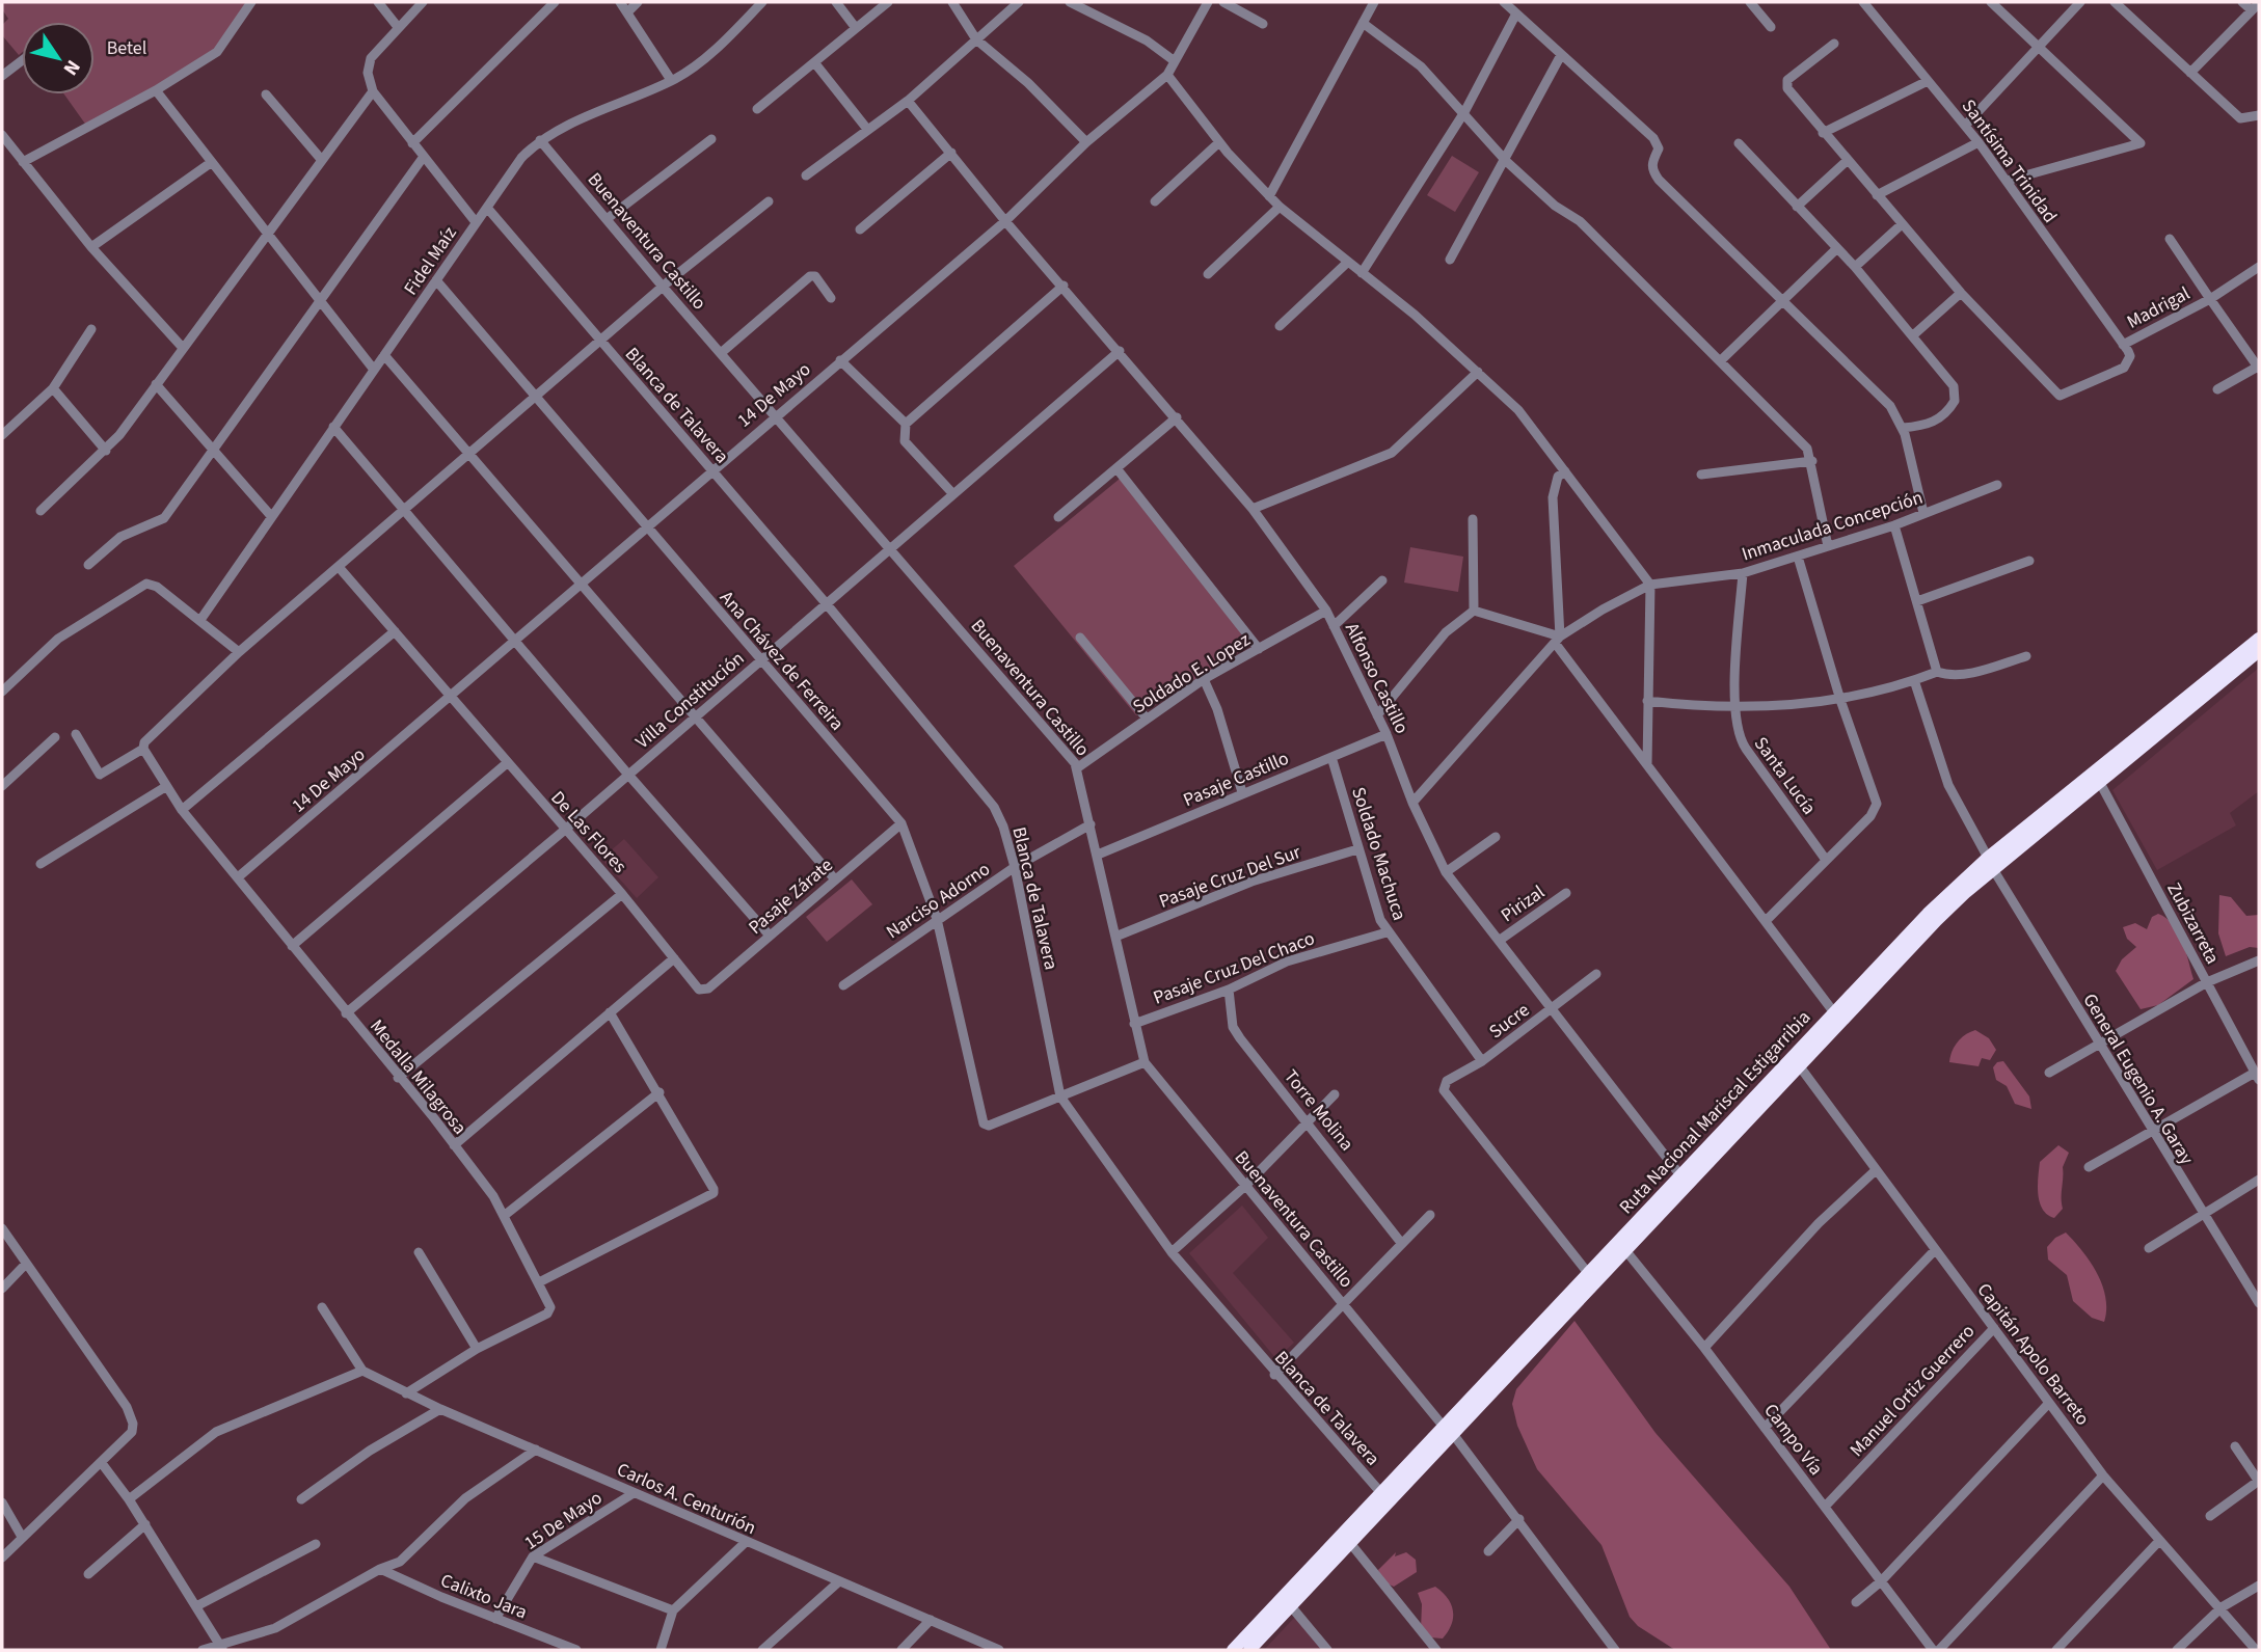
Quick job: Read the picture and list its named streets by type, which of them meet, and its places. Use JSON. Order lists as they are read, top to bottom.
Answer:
{
  "streets": {
    "highway": ["Ruta Nacional Mariscal Estigarribia"],
    "street": [
      "Santísima Trinidad",
      "Buenaventura Castillo",
      "Fidel Maíz",
      "Madrigal",
      "14 De Mayo",
      "Blanca de Talavera",
      "Inmaculada Concepción",
      "Ana Chávez de Ferreira",
      "Soldado E. Lopez",
      "Alfonso Castillo",
      "Villa Constitución",
      "Santa Lucía",
      "Pasaje Castillo",
      "De Las Flores",
      "Soldado Machuca",
      "Pasaje Cruz Del Sur",
      "Pasaje Zárate",
      "Narciso Adorno",
      "Pirizal",
      "Zubizarreta",
      "Pasaje Cruz Del Chaco",
      "Sucre",
      "Medalla Milagrosa",
      "General Eugenio A. Garay",
      "Torre Molina",
      "Capitán Apolo Barreto",
      "Manuel Ortiz Guerrero",
      "Campo Vía",
      "Carlos A. Centurión",
      "15 De Mayo",
      "Calixto Jara"
    ]
  },
  "crossings": [
    ["Santísima Trinidad", "Madrigal"],
    ["Buenaventura Castillo", "Fidel Maíz"],
    ["Buenaventura Castillo", "14 De Mayo"],
    ["Buenaventura Castillo", "Soldado E. Lopez"],
    ["Buenaventura Castillo", "Villa Constitución"],
    ["Buenaventura Castillo", "Pasaje Castillo"],
    ["Buenaventura Castillo", "Pasaje Cruz Del Sur"],
    ["Buenaventura Castillo", "Narciso Adorno"],
    ["Buenaventura Castillo", "Pasaje Cruz Del Chaco"],
    ["Buenaventura Castillo", "Ruta Nacional Mariscal Estigarribia"],
    ["Fidel Maíz", "Blanca de Talavera"],
    ["Fidel Maíz", "Ana Chávez de Ferreira"],
    ["14 De Mayo", "Blanca de Talavera"],
    ["14 De Mayo", "Ana Chávez de Ferreira"],
    ["14 De Mayo", "Alfonso Castillo"],
    ["14 De Mayo", "De Las Flores"],
    ["14 De Mayo", "Medalla Milagrosa"],
    ["Blanca de Talavera", "Ana Chávez de Ferreira"],
    ["Blanca de Talavera", "Villa Constitución"],
    ["Blanca de Talavera", "Narciso Adorno"],
    ["Blanca de Talavera", "Ruta Nacional Mariscal Estigarribia"],
    ["Inmaculada Concepción", "Alfonso Castillo"],
    ["Inmaculada Concepción", "Santa Lucía"],
    ["Ana Chávez de Ferreira", "Villa Constitución"],
    ["Ana Chávez de Ferreira", "Pasaje Zárate"],
    ["Ana Chávez de Ferreira", "Narciso Adorno"],
    ["Soldado E. Lopez", "Alfonso Castillo"],
    ["Alfonso Castillo", "Villa Constitución"],
    ["Alfonso Castillo", "Pasaje Castillo"],
    ["Alfonso Castillo", "Pirizal"],
    ["Alfonso Castillo", "Sucre"],
    ["Alfonso Castillo", "Ruta Nacional Mariscal Estigarribia"],
    ["Villa Constitución", "De Las Flores"],
    ["Villa Constitución", "Medalla Milagrosa"],
    ["Pasaje Castillo", "Soldado Machuca"],
    ["De Las Flores", "Pasaje Zárate"],
    ["Soldado Machuca", "Pasaje Cruz Del Sur"],
    ["Soldado Machuca", "Pasaje Cruz Del Chaco"],
    ["Soldado Machuca", "Sucre"],
    ["Zubizarreta", "Ruta Nacional Mariscal Estigarribia"],
    ["Pasaje Cruz Del Chaco", "Torre Molina"],
    ["Sucre", "Ruta Nacional Mariscal Estigarribia"],
    ["Medalla Milagrosa", "Carlos A. Centurión"],
    ["General Eugenio A. Garay", "Ruta Nacional Mariscal Estigarribia"],
    ["Ruta Nacional Mariscal Estigarribia", "Capitán Apolo Barreto"],
    ["Ruta Nacional Mariscal Estigarribia", "Campo Vía"],
    ["Capitán Apolo Barreto", "Manuel Ortiz Guerrero"],
    ["Manuel Ortiz Guerrero", "Campo Vía"],
    ["Carlos A. Centurión", "15 De Mayo"],
    ["15 De Mayo", "Calixto Jara"]
  ],
  "parks": ["Betel"],
  "north": "bottom right"
}
